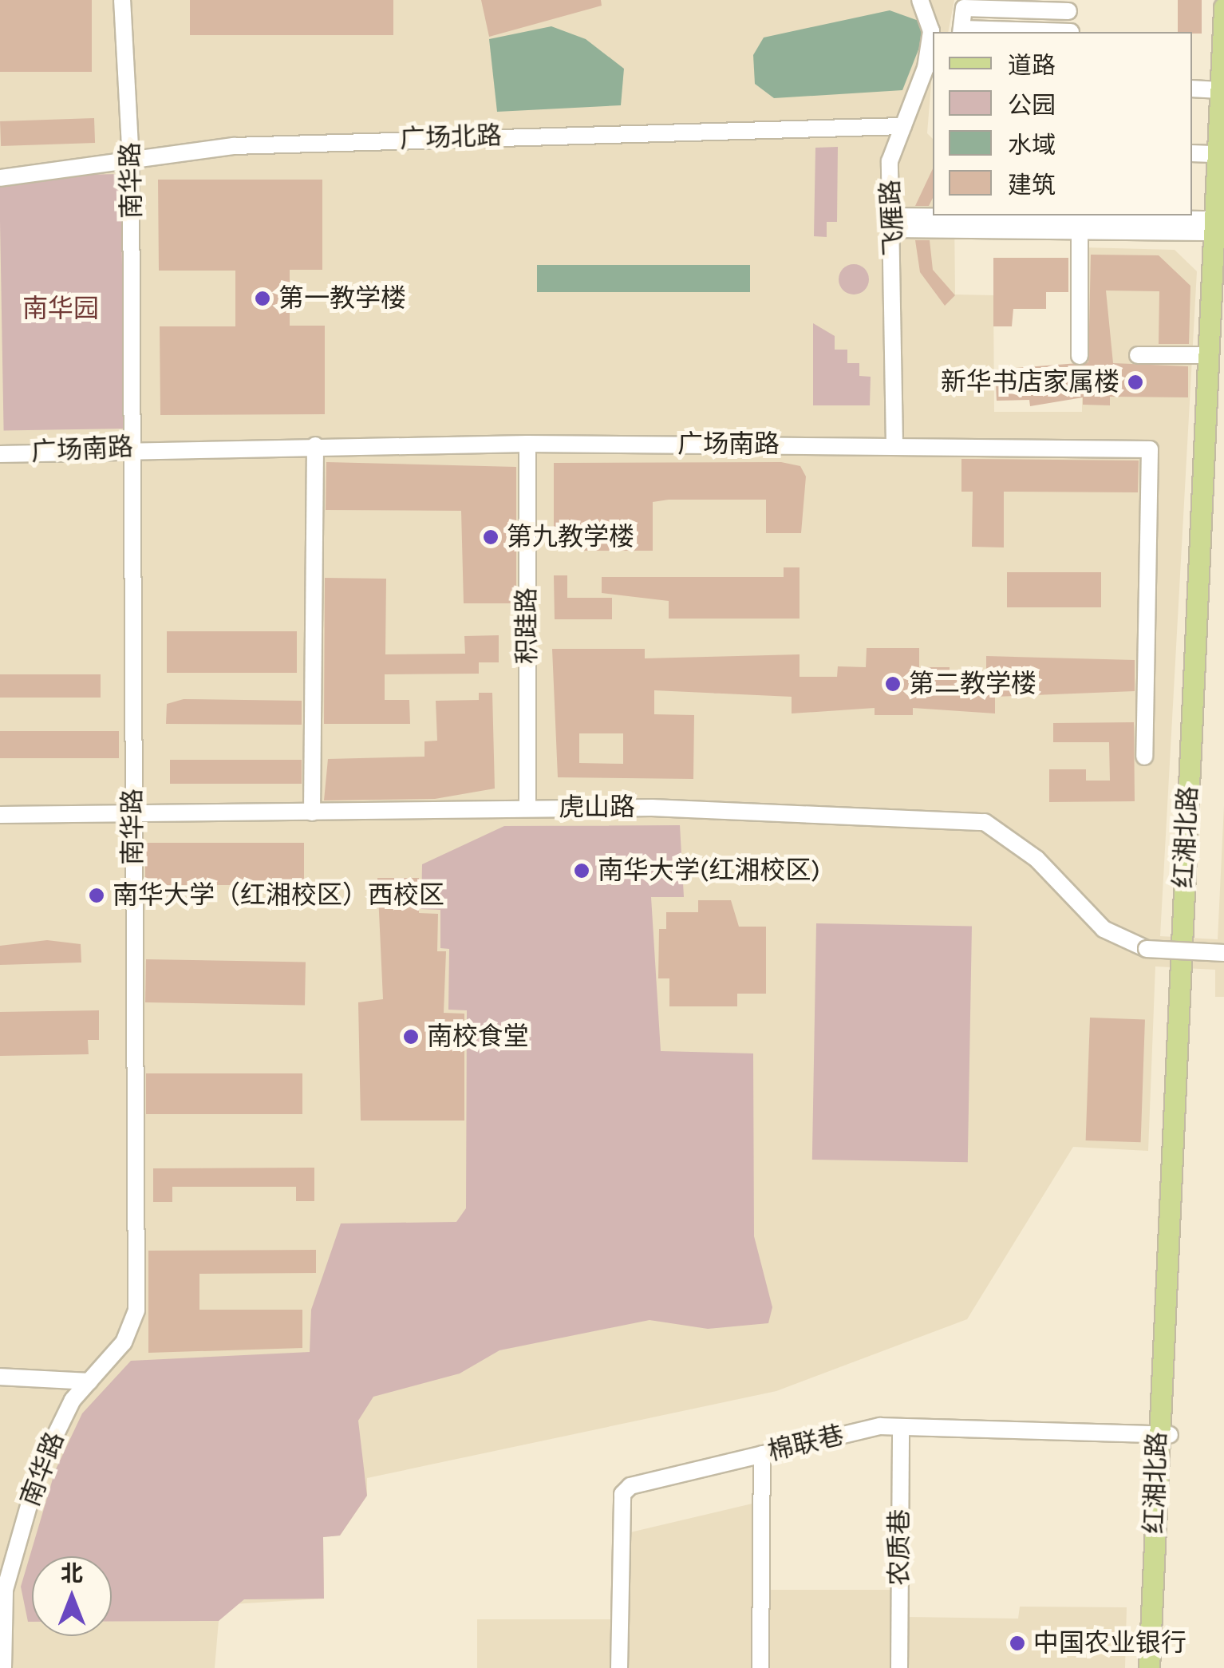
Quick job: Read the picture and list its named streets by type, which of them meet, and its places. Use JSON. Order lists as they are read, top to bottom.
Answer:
{
  "streets": {
    "main road": ["红湘北路"],
    "street": [
      "广场北路",
      "南华路",
      "飞雁路",
      "广场南路",
      "积跬路",
      "虎山路",
      "棉联巷",
      "农质巷"
    ]
  },
  "crossings": [
    ["广场北路", "南华路"],
    ["广场北路", "飞雁路"],
    ["南华路", "广场南路"],
    ["南华路", "虎山路"],
    ["飞雁路", "广场南路"],
    ["广场南路", "积跬路"],
    ["积跬路", "虎山路"],
    ["红湘北路", "棉联巷"],
    ["棉联巷", "农质巷"]
  ],
  "parks": ["南华园"],
  "places": [
    "第一教学楼",
    "新华书店家属楼",
    "第九教学楼",
    "第二教学楼",
    "南华大学(红湘校区)",
    "南华大学（红湘校区）西校区",
    "南校食堂",
    "中国农业银行"
  ],
  "legend": [
    "道路",
    "公园",
    "水域",
    "建筑"
  ],
  "north": "top"
}
